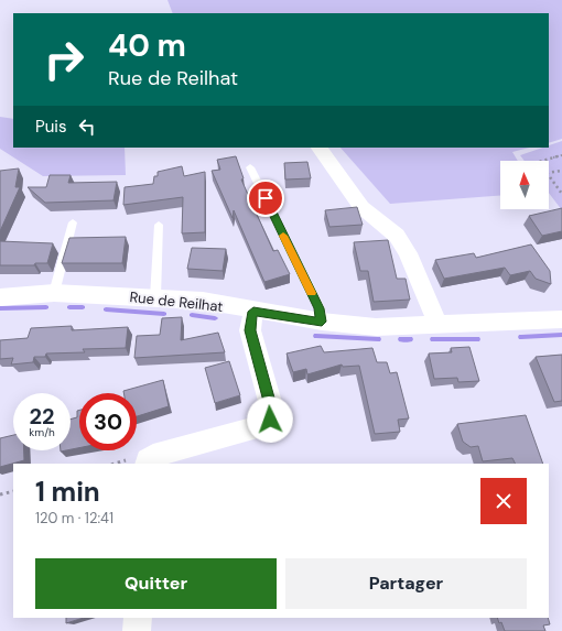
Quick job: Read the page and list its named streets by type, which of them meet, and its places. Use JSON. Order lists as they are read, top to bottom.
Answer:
{
  "streets": {
    "street": ["Rue de Reilhat"]
  },
  "north": "top",
  "page": {
    "turn": ["40 m", "Rue de Reilhat"],
    "then": "Puis",
    "speed": "22 km/h",
    "limit": "30",
    "heading": ["1 min", "120 m · 12:41"],
    "buttons": ["Quitter", "Partager"]
  }
}
